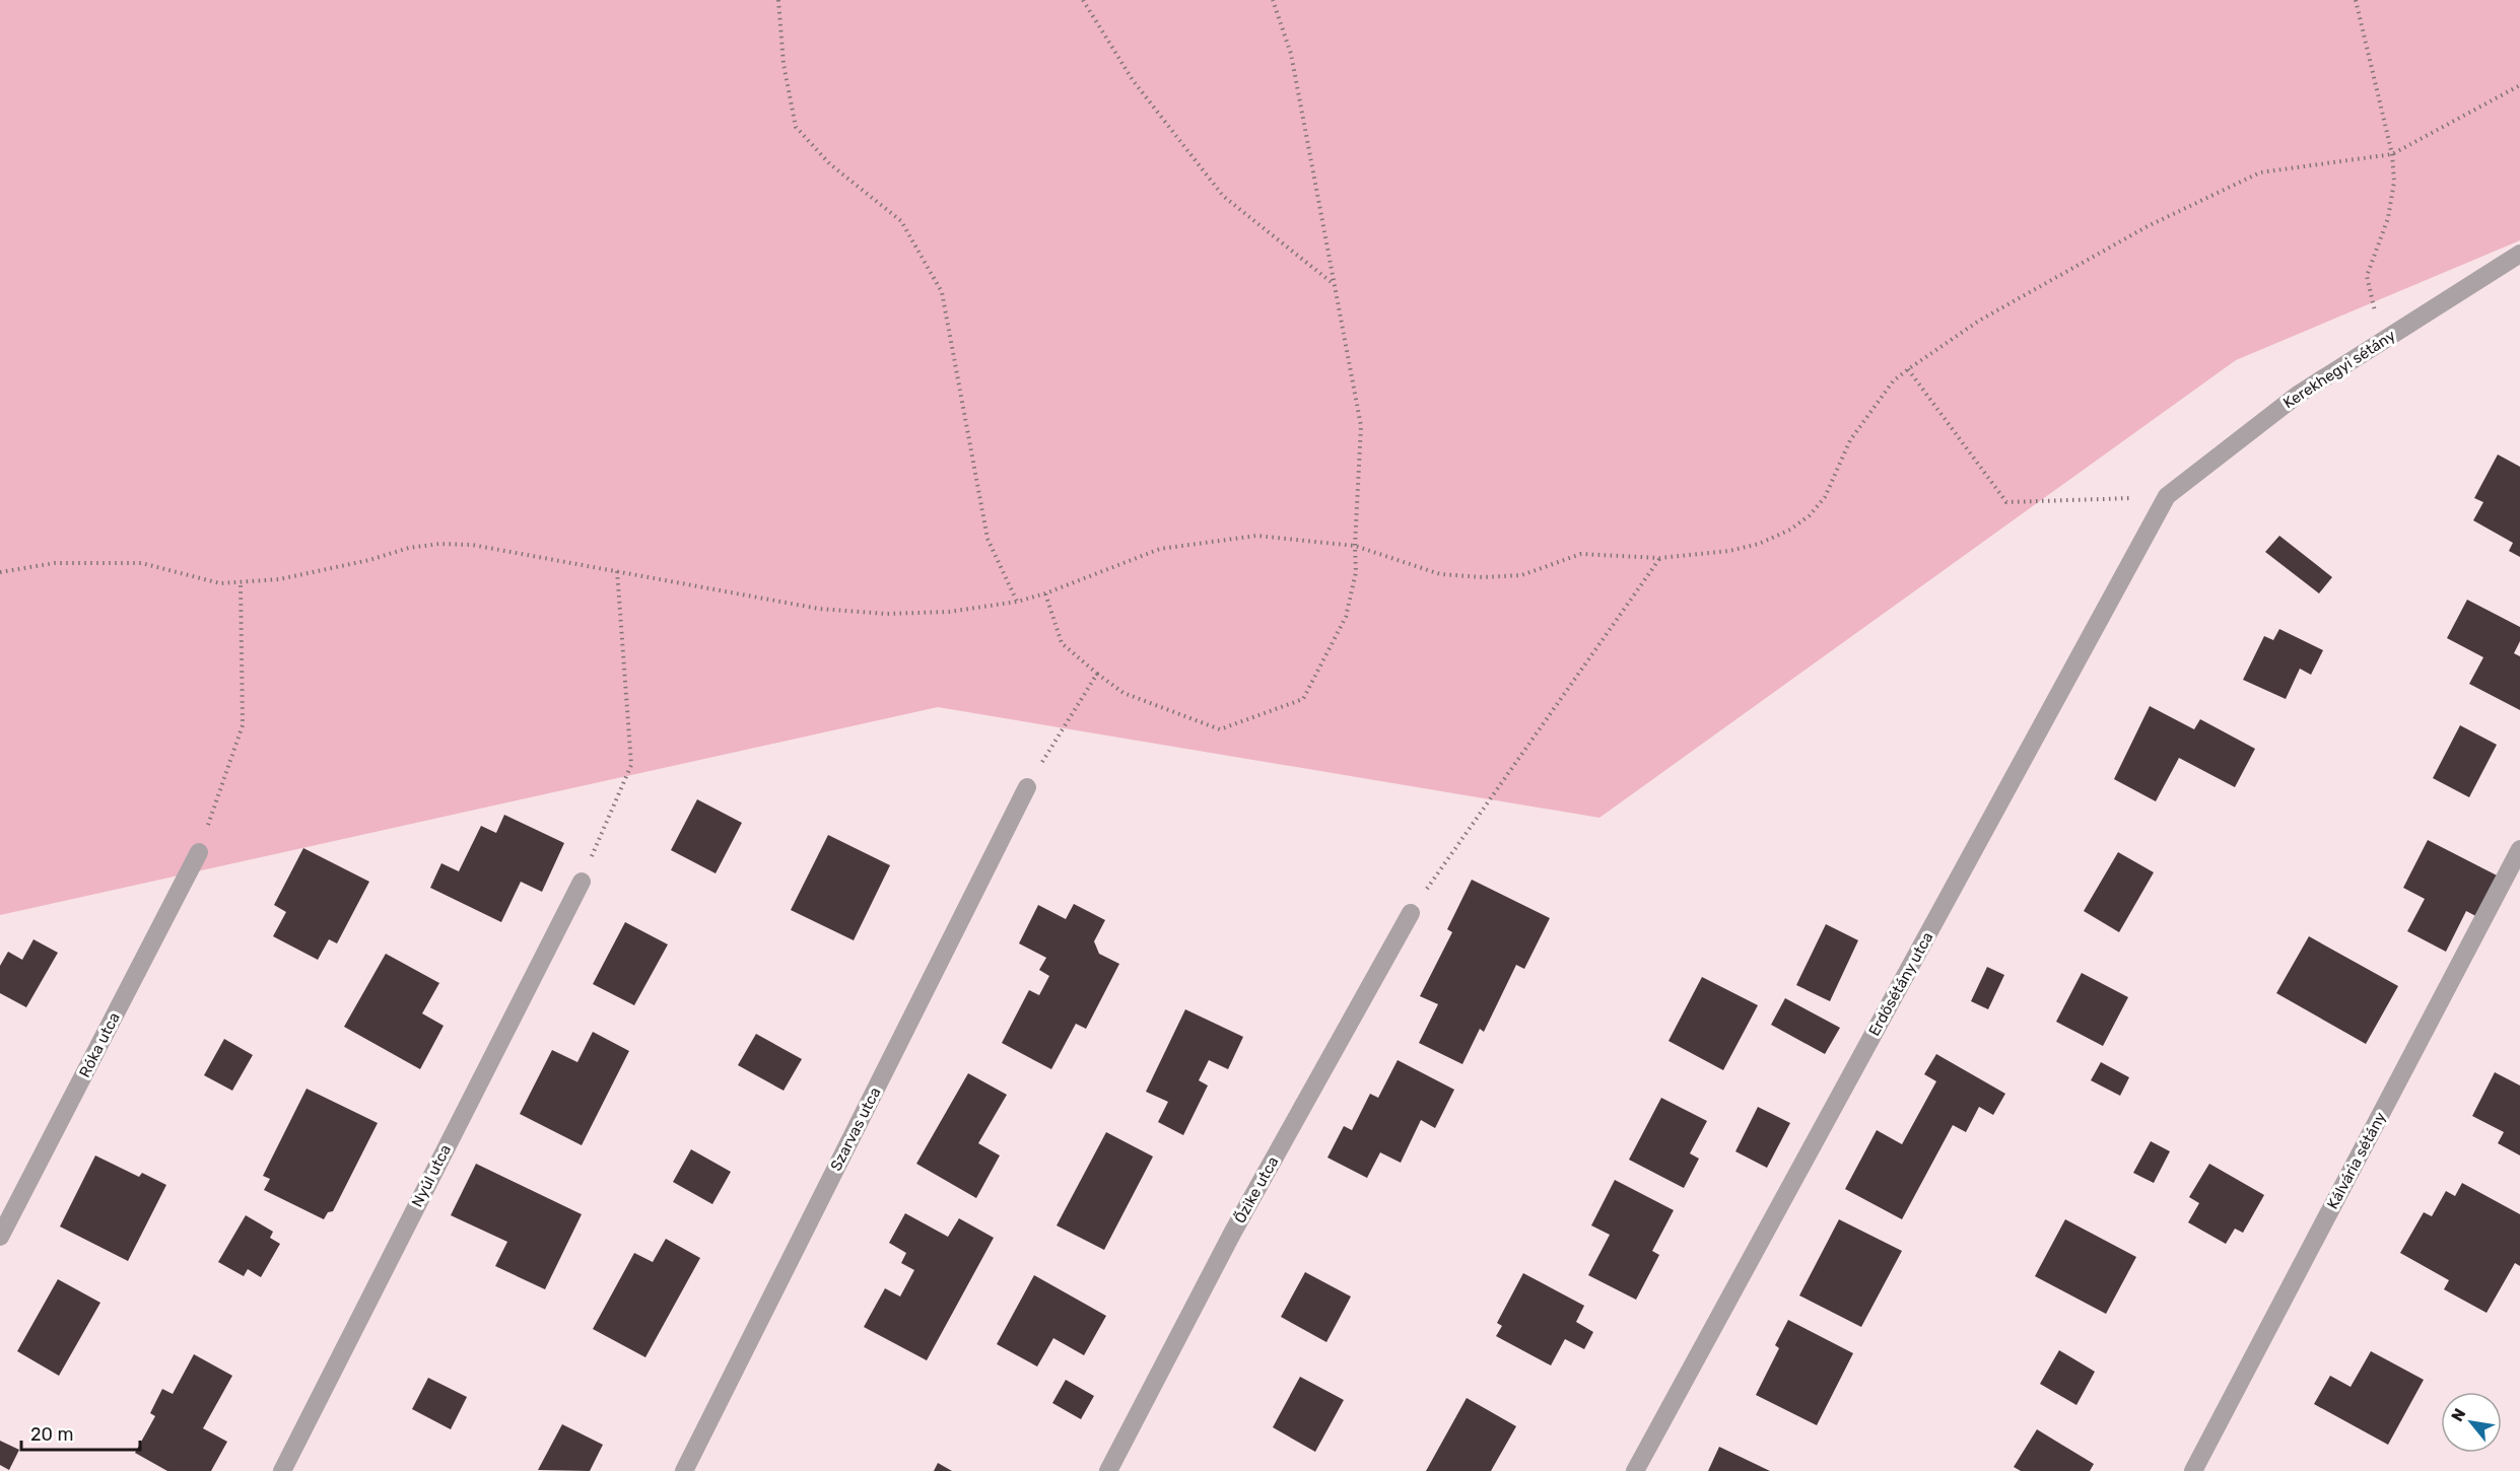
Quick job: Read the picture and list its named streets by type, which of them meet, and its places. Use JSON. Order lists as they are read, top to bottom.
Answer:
{
  "streets": {
    "street": [
      "Kerekhegyi sétány",
      "Erdősétány utca",
      "Róka utca",
      "Szarvas utca",
      "Kálvária sétány",
      "Nyúl utca",
      "Őzike utca"
    ]
  },
  "crossings": [
    ["Kerekhegyi sétány", "Erdősétány utca"]
  ],
  "scale_bar": "20 m",
  "north": "top left"
}
